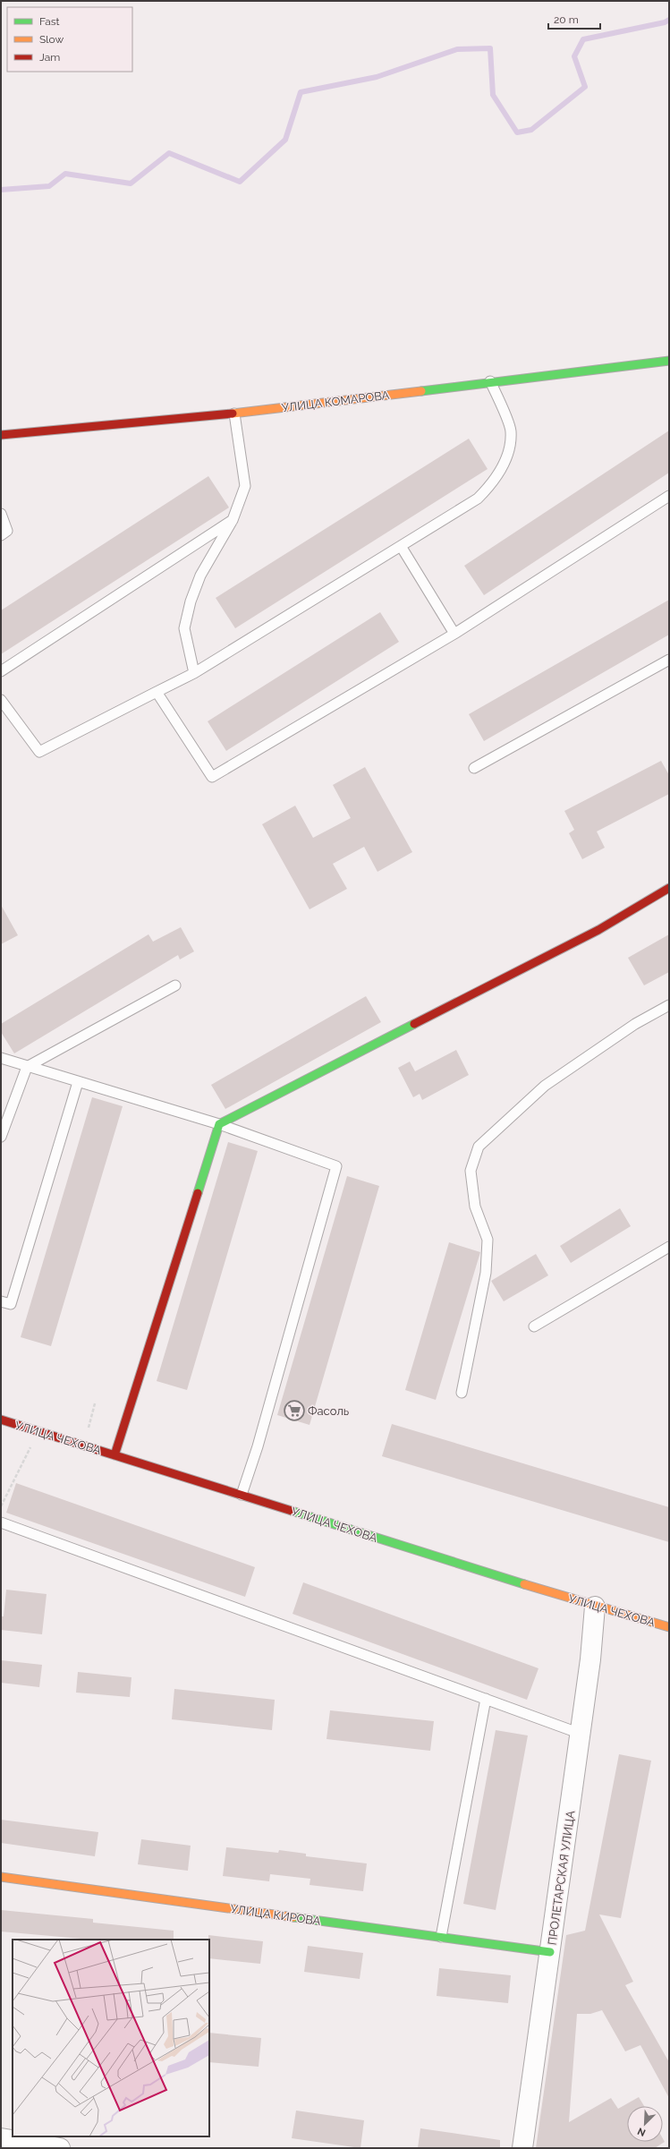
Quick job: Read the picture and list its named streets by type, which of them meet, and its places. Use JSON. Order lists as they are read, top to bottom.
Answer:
{
  "streets": {
    "street": [
      "УЛИЦА КОМАРОВА",
      "УЛИЦА ЧЕХОВА",
      "ПРОЛЕТАРСКАЯ УЛИЦА",
      "УЛИЦА КИРОВА"
    ]
  },
  "crossings": [
    ["УЛИЦА ЧЕХОВА", "ПРОЛЕТАРСКАЯ УЛИЦА"],
    ["ПРОЛЕТАРСКАЯ УЛИЦА", "УЛИЦА КИРОВА"]
  ],
  "places": {
    "supermarket": ["Фасоль"]
  },
  "legend": ["Fast", "Slow", "Jam"],
  "scale_bar": "20 m",
  "north": "bottom left"
}
